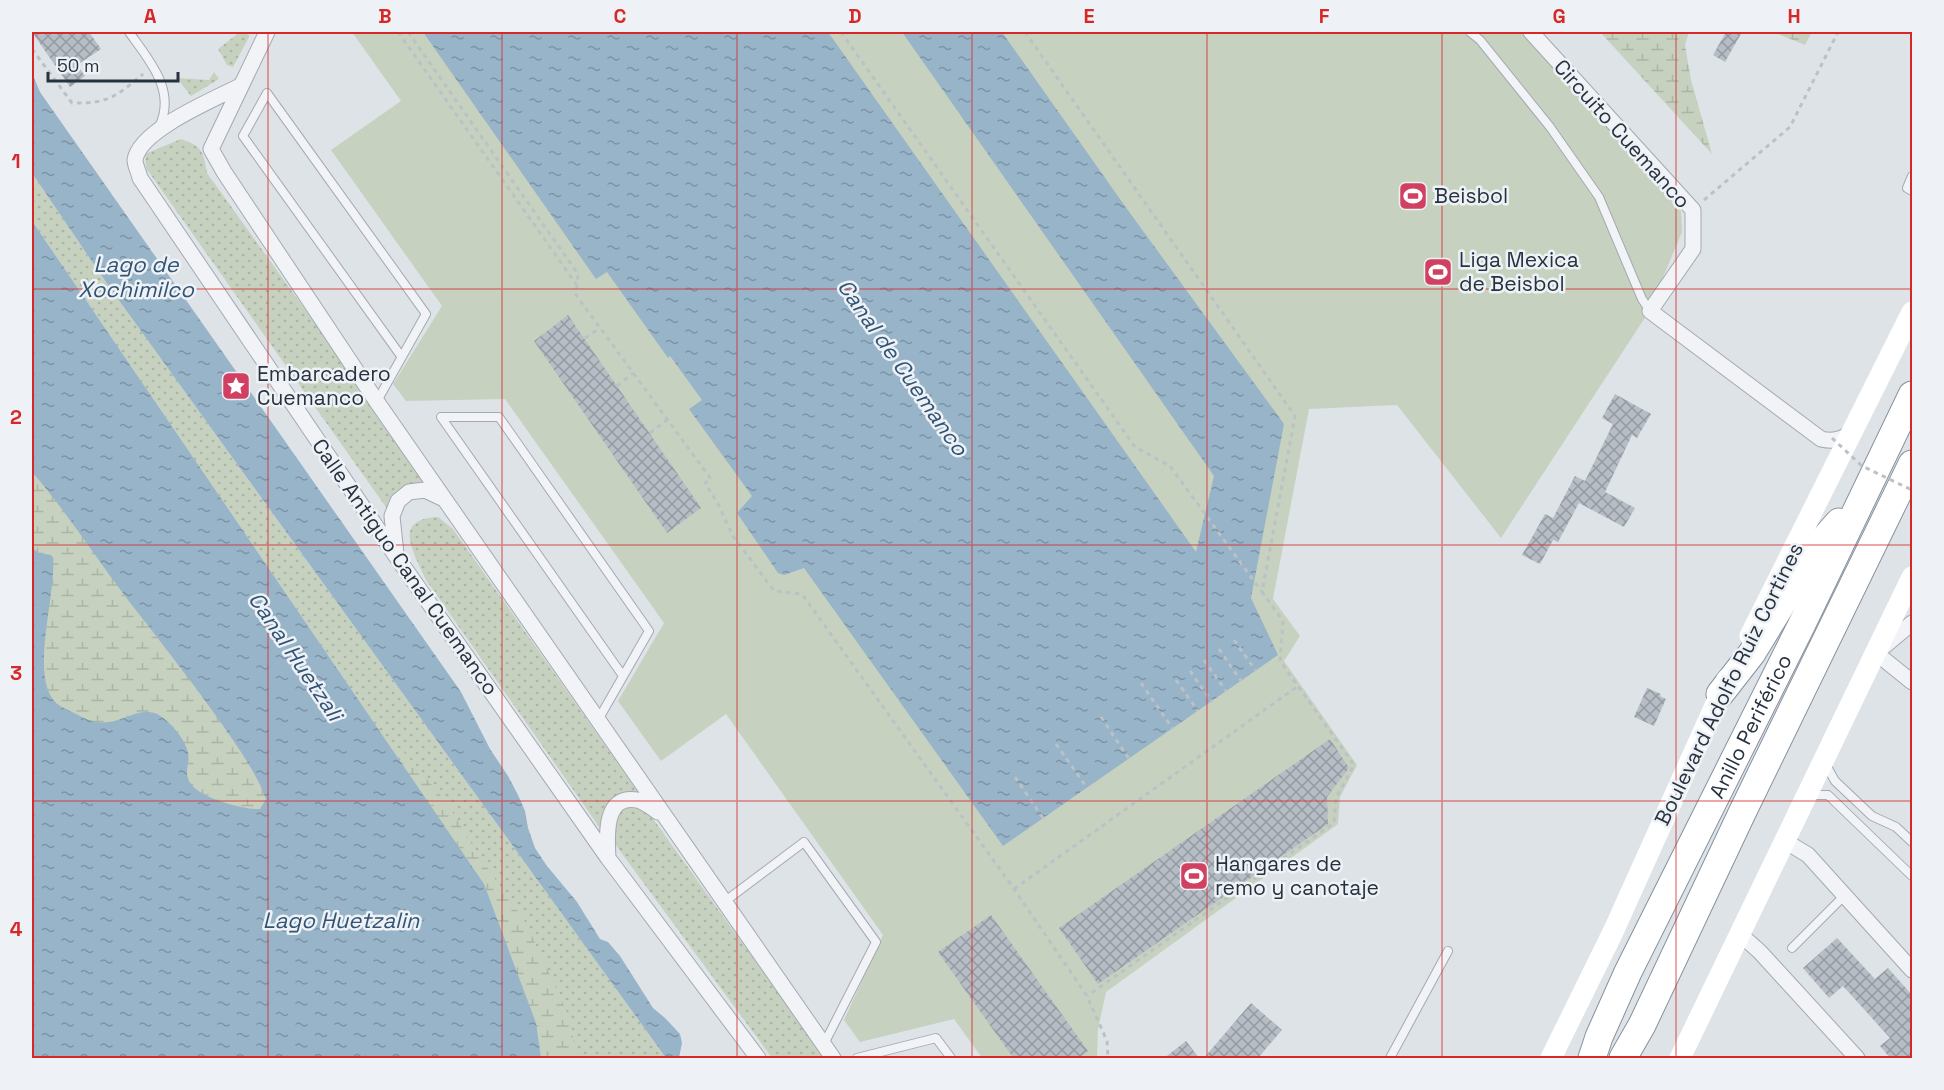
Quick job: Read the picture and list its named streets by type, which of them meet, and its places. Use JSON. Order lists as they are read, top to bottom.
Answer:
{
  "streets": {
    "highway": ["Anillo Periférico"],
    "main road": ["Boulevard Adolfo Ruiz Cortines"],
    "street": ["Circuito Cuemanco", "Calle Antiguo Canal Cuemanco"]
  },
  "water": [
    "Lago de Xochimilco",
    "Canal de Cuemanco",
    "Canal Huetzali",
    "Lago Huetzalin"
  ],
  "places": {
    "sports": ["Beisbol", "Liga Mexica de Beisbol", "Hangares de remo y canotaje"],
    "place": ["Embarcadero Cuemanco"]
  },
  "scale_bar": "50 m",
  "grid": {
    "columns": [
      "A",
      "B",
      "C",
      "D",
      "E",
      "F",
      "G",
      "H"
    ],
    "rows": [
      "1",
      "2",
      "3",
      "4"
    ]
  }
}
